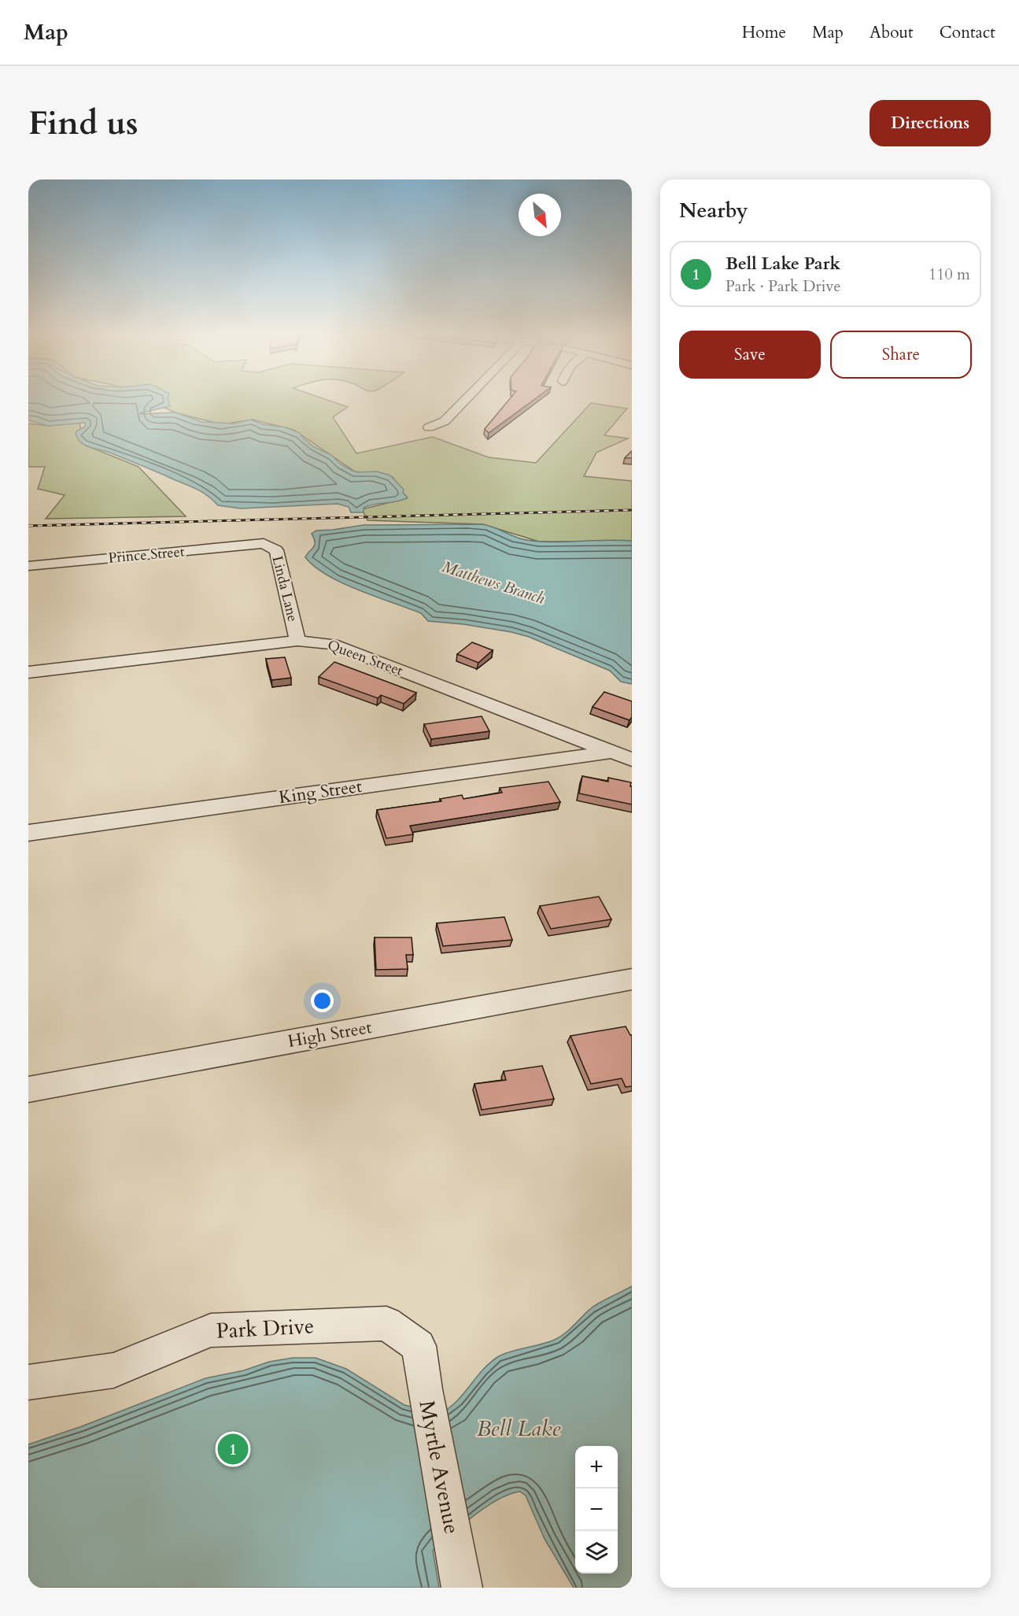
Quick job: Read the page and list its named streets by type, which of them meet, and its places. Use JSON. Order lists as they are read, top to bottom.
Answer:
{
  "streets": {
    "street": [
      "Prince Street",
      "Linda Lane",
      "Queen Street",
      "King Street",
      "High Street",
      "Park Drive",
      "Myrtle Avenue"
    ]
  },
  "crossings": [
    ["Prince Street", "Linda Lane"],
    ["Linda Lane", "Queen Street"],
    ["Queen Street", "King Street"],
    ["Park Drive", "Myrtle Avenue"]
  ],
  "water": ["Matthews Branch", "Bell Lake"],
  "north": "bottom right",
  "page": {
    "header": "Map",
    "nav": [
      "Home",
      "Map",
      "About",
      "Contact"
    ],
    "buttons": [
      "Directions",
      ["Save", "Share"]
    ],
    "title": "Find us",
    "heading": "Nearby",
    "list": [
      {
        "mark": "1",
        "name": "Bell Lake Park",
        "note": "Park · Park Drive",
        "value": "110 m"
      }
    ],
    "pins": "1",
    "map_buttons": ["+", "−"]
  }
}
